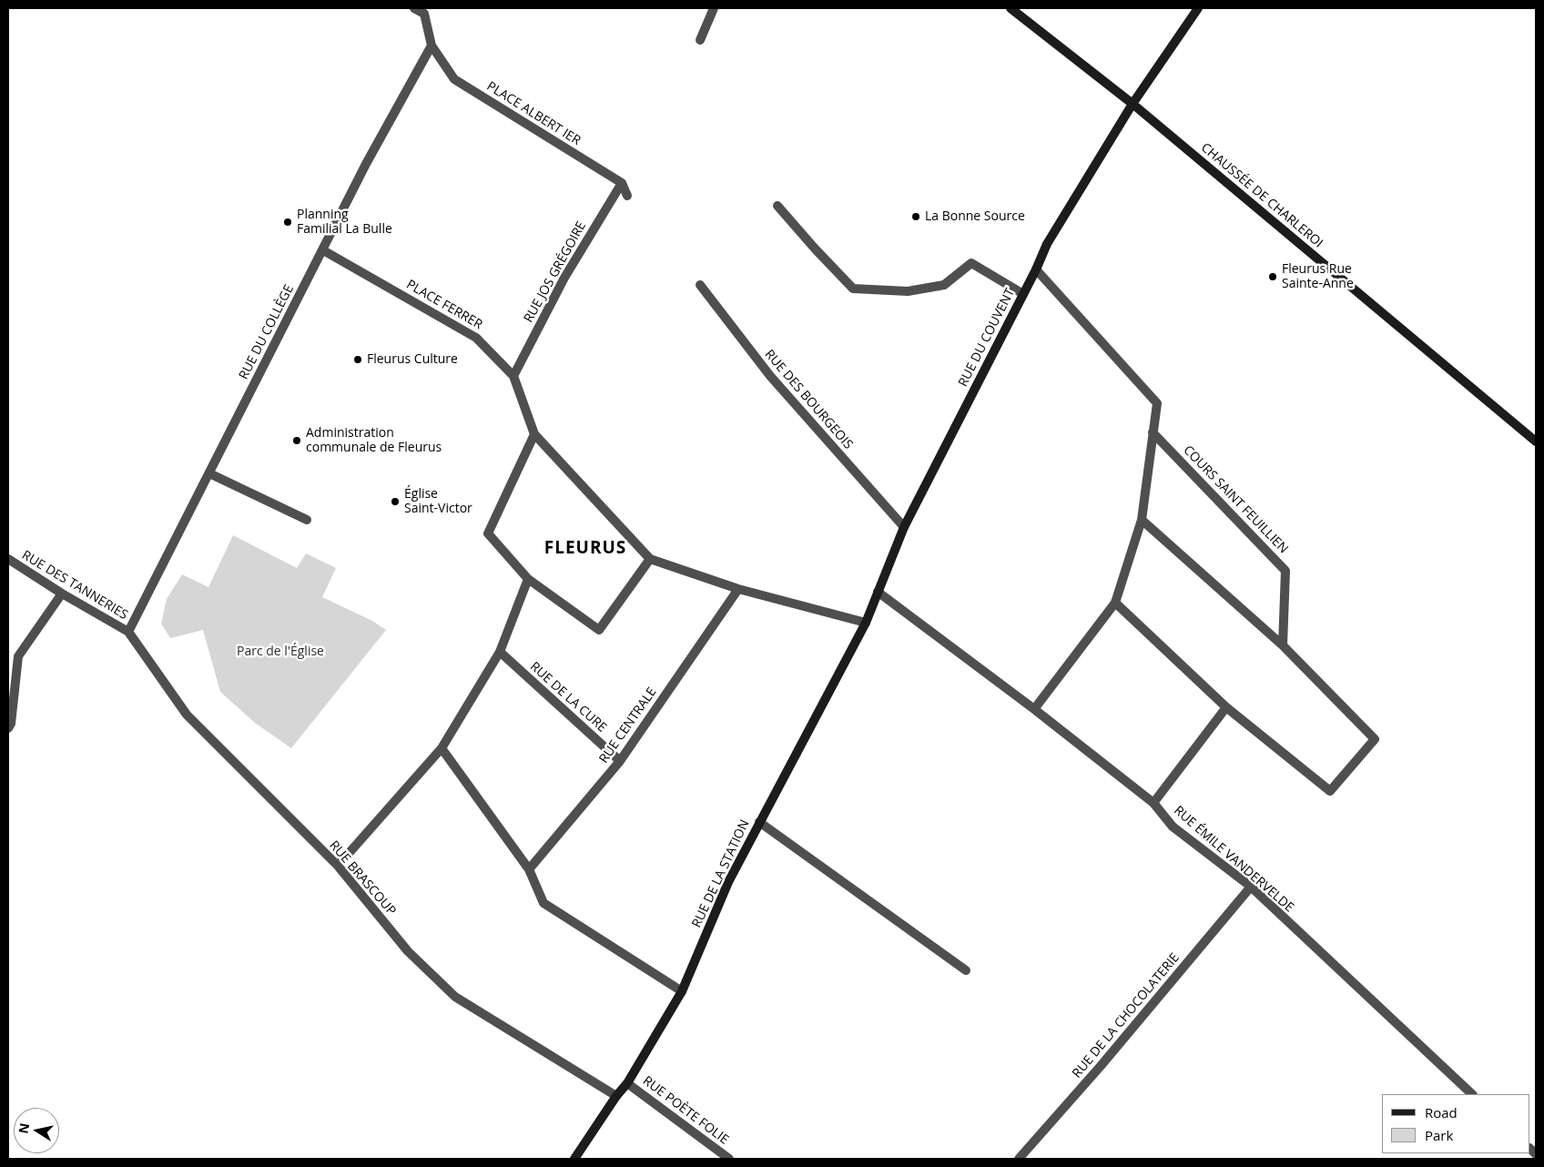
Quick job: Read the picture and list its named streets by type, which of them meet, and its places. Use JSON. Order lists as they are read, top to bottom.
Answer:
{
  "streets": {
    "main road": ["CHAUSSÉE DE CHARLEROI", "RUE DU COUVENT", "RUE DE LA STATION"],
    "street": [
      "PLACE ALBERT IER",
      "RUE JOS GRÉGOIRE",
      "PLACE FERRER",
      "RUE DU COLLÈGE",
      "RUE DES BOURGEOIS",
      "COURS SAINT FEUILLIEN",
      "RUE DES TANNERIES",
      "RUE DE LA CURE",
      "RUE CENTRALE",
      "RUE ÉMILE VANDERVELDE",
      "RUE BRASCOUP",
      "RUE DE LA CHOCOLATERIE",
      "RUE POÈTE FOLIE"
    ]
  },
  "crossings": [
    ["PLACE ALBERT IER", "RUE JOS GRÉGOIRE"],
    ["PLACE ALBERT IER", "RUE DU COLLÈGE"],
    ["CHAUSSÉE DE CHARLEROI", "RUE DU COUVENT"],
    ["RUE JOS GRÉGOIRE", "PLACE FERRER"],
    ["PLACE FERRER", "RUE DU COLLÈGE"],
    ["PLACE FERRER", "RUE CENTRALE"],
    ["PLACE FERRER", "RUE DE LA STATION"],
    ["RUE DU COLLÈGE", "RUE DES TANNERIES"],
    ["RUE DU COLLÈGE", "RUE BRASCOUP"],
    ["RUE DU COUVENT", "RUE DES BOURGEOIS"],
    ["RUE DU COUVENT", "RUE ÉMILE VANDERVELDE"],
    ["RUE DU COUVENT", "RUE DE LA STATION"],
    ["RUE DES TANNERIES", "RUE BRASCOUP"],
    ["RUE DE LA CURE", "RUE CENTRALE"],
    ["RUE ÉMILE VANDERVELDE", "RUE DE LA STATION"],
    ["RUE ÉMILE VANDERVELDE", "RUE DE LA CHOCOLATERIE"],
    ["RUE DE LA STATION", "RUE BRASCOUP"],
    ["RUE DE LA STATION", "RUE POÈTE FOLIE"]
  ],
  "districts": ["FLEURUS"],
  "parks": ["Parc de l'Église"],
  "places": [
    "La Bonne Source",
    "Planning Familial La Bulle",
    "Fleurus Rue Sainte-Anne",
    "Fleurus Culture",
    "Administration communale de Fleurus",
    "Église Saint-Victor"
  ],
  "legend": ["Road", "Park"],
  "north": "left"
}
